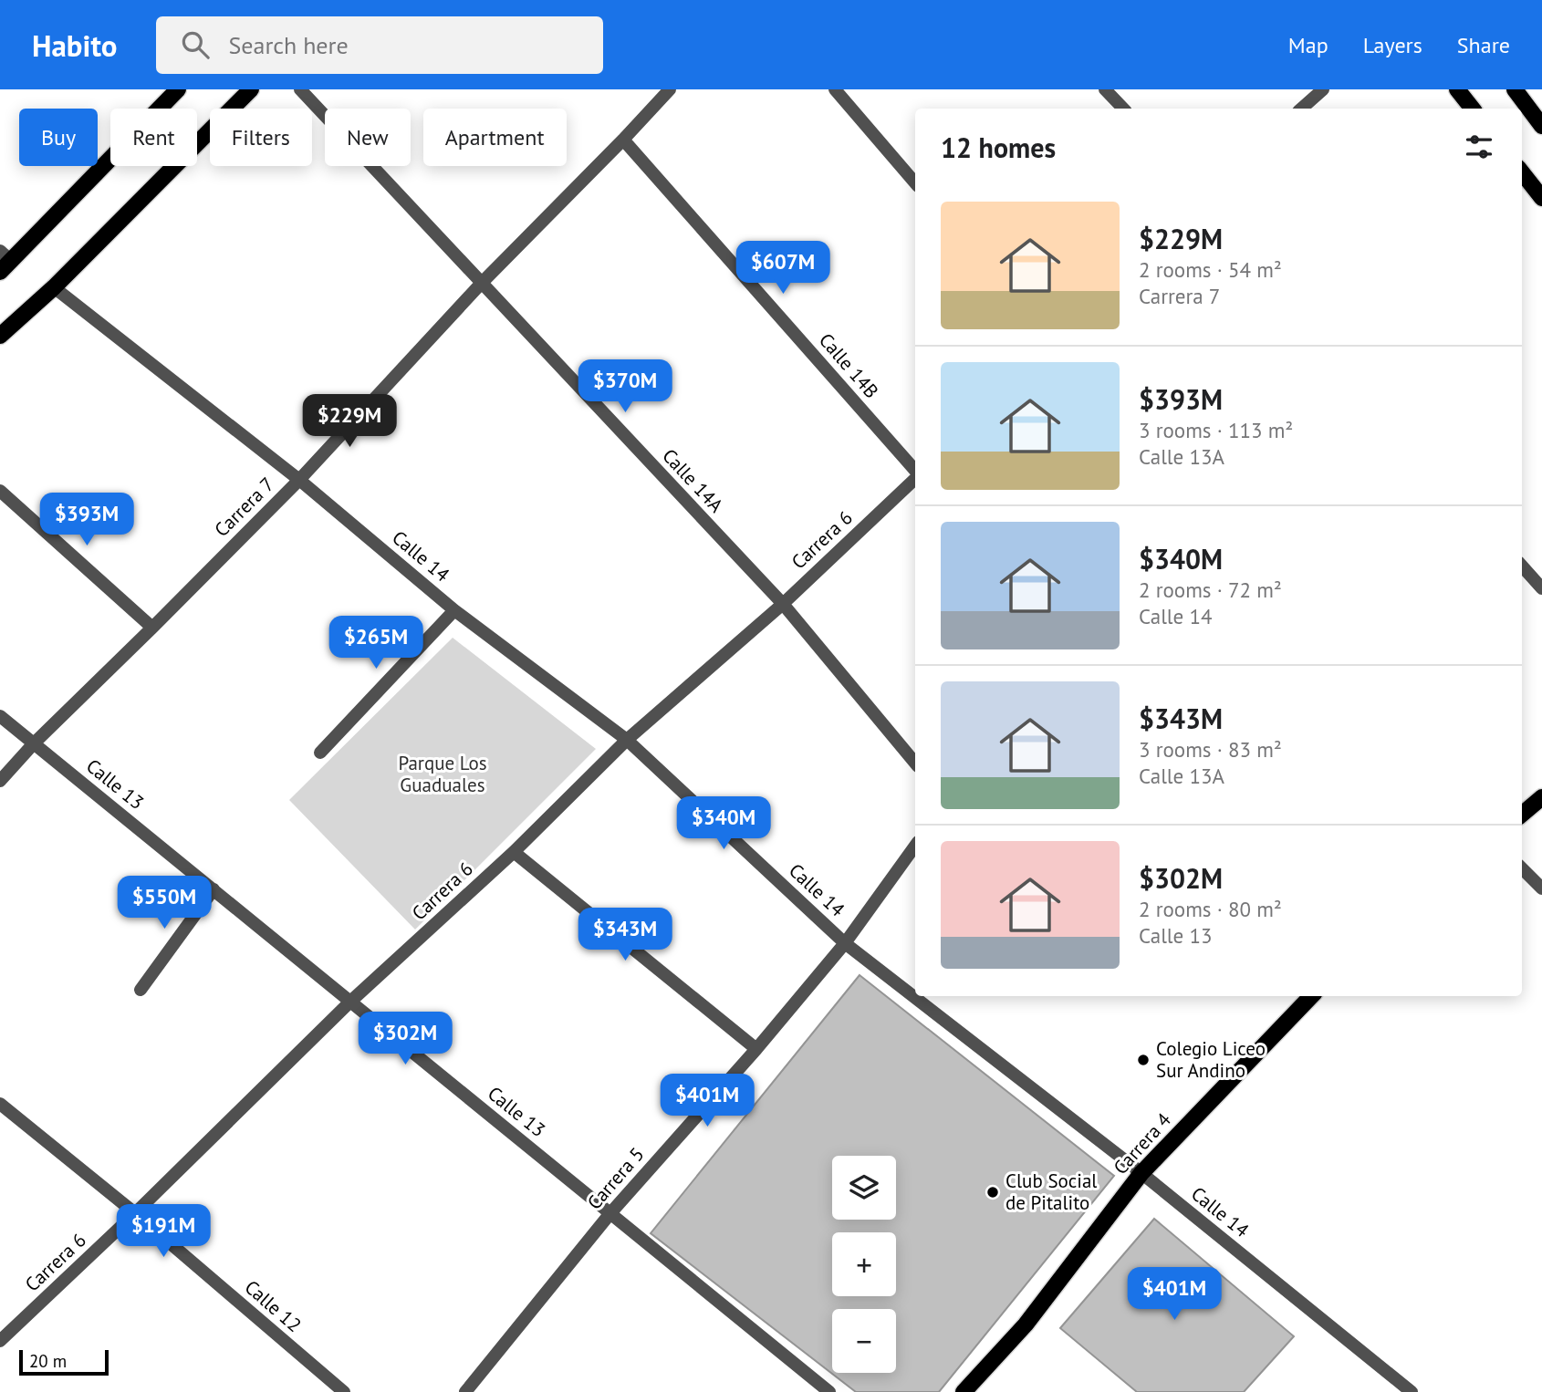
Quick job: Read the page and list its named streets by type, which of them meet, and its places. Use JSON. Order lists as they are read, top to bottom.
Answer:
{
  "streets": {
    "main road": ["Carrera 4"],
    "street": [
      "Calle 14B",
      "Calle 14A",
      "Carrera 7",
      "Carrera 6",
      "Calle 14",
      "Calle 13",
      "Carrera 5",
      "Calle 12"
    ]
  },
  "crossings": [
    ["Calle 14B", "Carrera 7"],
    ["Calle 14A", "Carrera 7"],
    ["Calle 14A", "Carrera 6"],
    ["Carrera 7", "Calle 14"],
    ["Carrera 7", "Calle 13"],
    ["Carrera 6", "Calle 14"],
    ["Carrera 6", "Calle 13"],
    ["Carrera 6", "Calle 12"],
    ["Calle 14", "Carrera 4"],
    ["Calle 14", "Carrera 5"],
    ["Calle 13", "Carrera 5"]
  ],
  "parks": ["Parque Los Guaduales"],
  "places": ["Colegio Liceo Sur Andino", "Club Social de Pitalito"],
  "scale_bar": "20 m",
  "page": {
    "header": "Habito",
    "search": "Search here",
    "nav": ["Map", "Layers", "Share"],
    "chip": [
      "Buy",
      "Rent",
      "Filters",
      "New",
      "Apartment"
    ],
    "heading": "12 homes",
    "list": [
      {
        "name": "$229M",
        "note": "2 rooms · 54 m² · Carrera 7"
      },
      {
        "name": "$393M",
        "note": "3 rooms · 113 m² · Calle 13A"
      },
      {
        "name": "$340M",
        "note": "2 rooms · 72 m² · Calle 14"
      },
      {
        "name": "$343M",
        "note": "3 rooms · 83 m² · Calle 13A"
      },
      {
        "name": "$302M",
        "note": "2 rooms · 80 m² · Calle 13"
      }
    ],
    "price": [
      "$607M",
      "$370M",
      "$229M",
      "$393M",
      "$265M",
      "$340M",
      "$550M",
      "$343M",
      "$302M",
      "$401M",
      "$191M",
      "$401M"
    ],
    "map_buttons": ["+", "−"],
    "scale": "20 m"
  }
}
